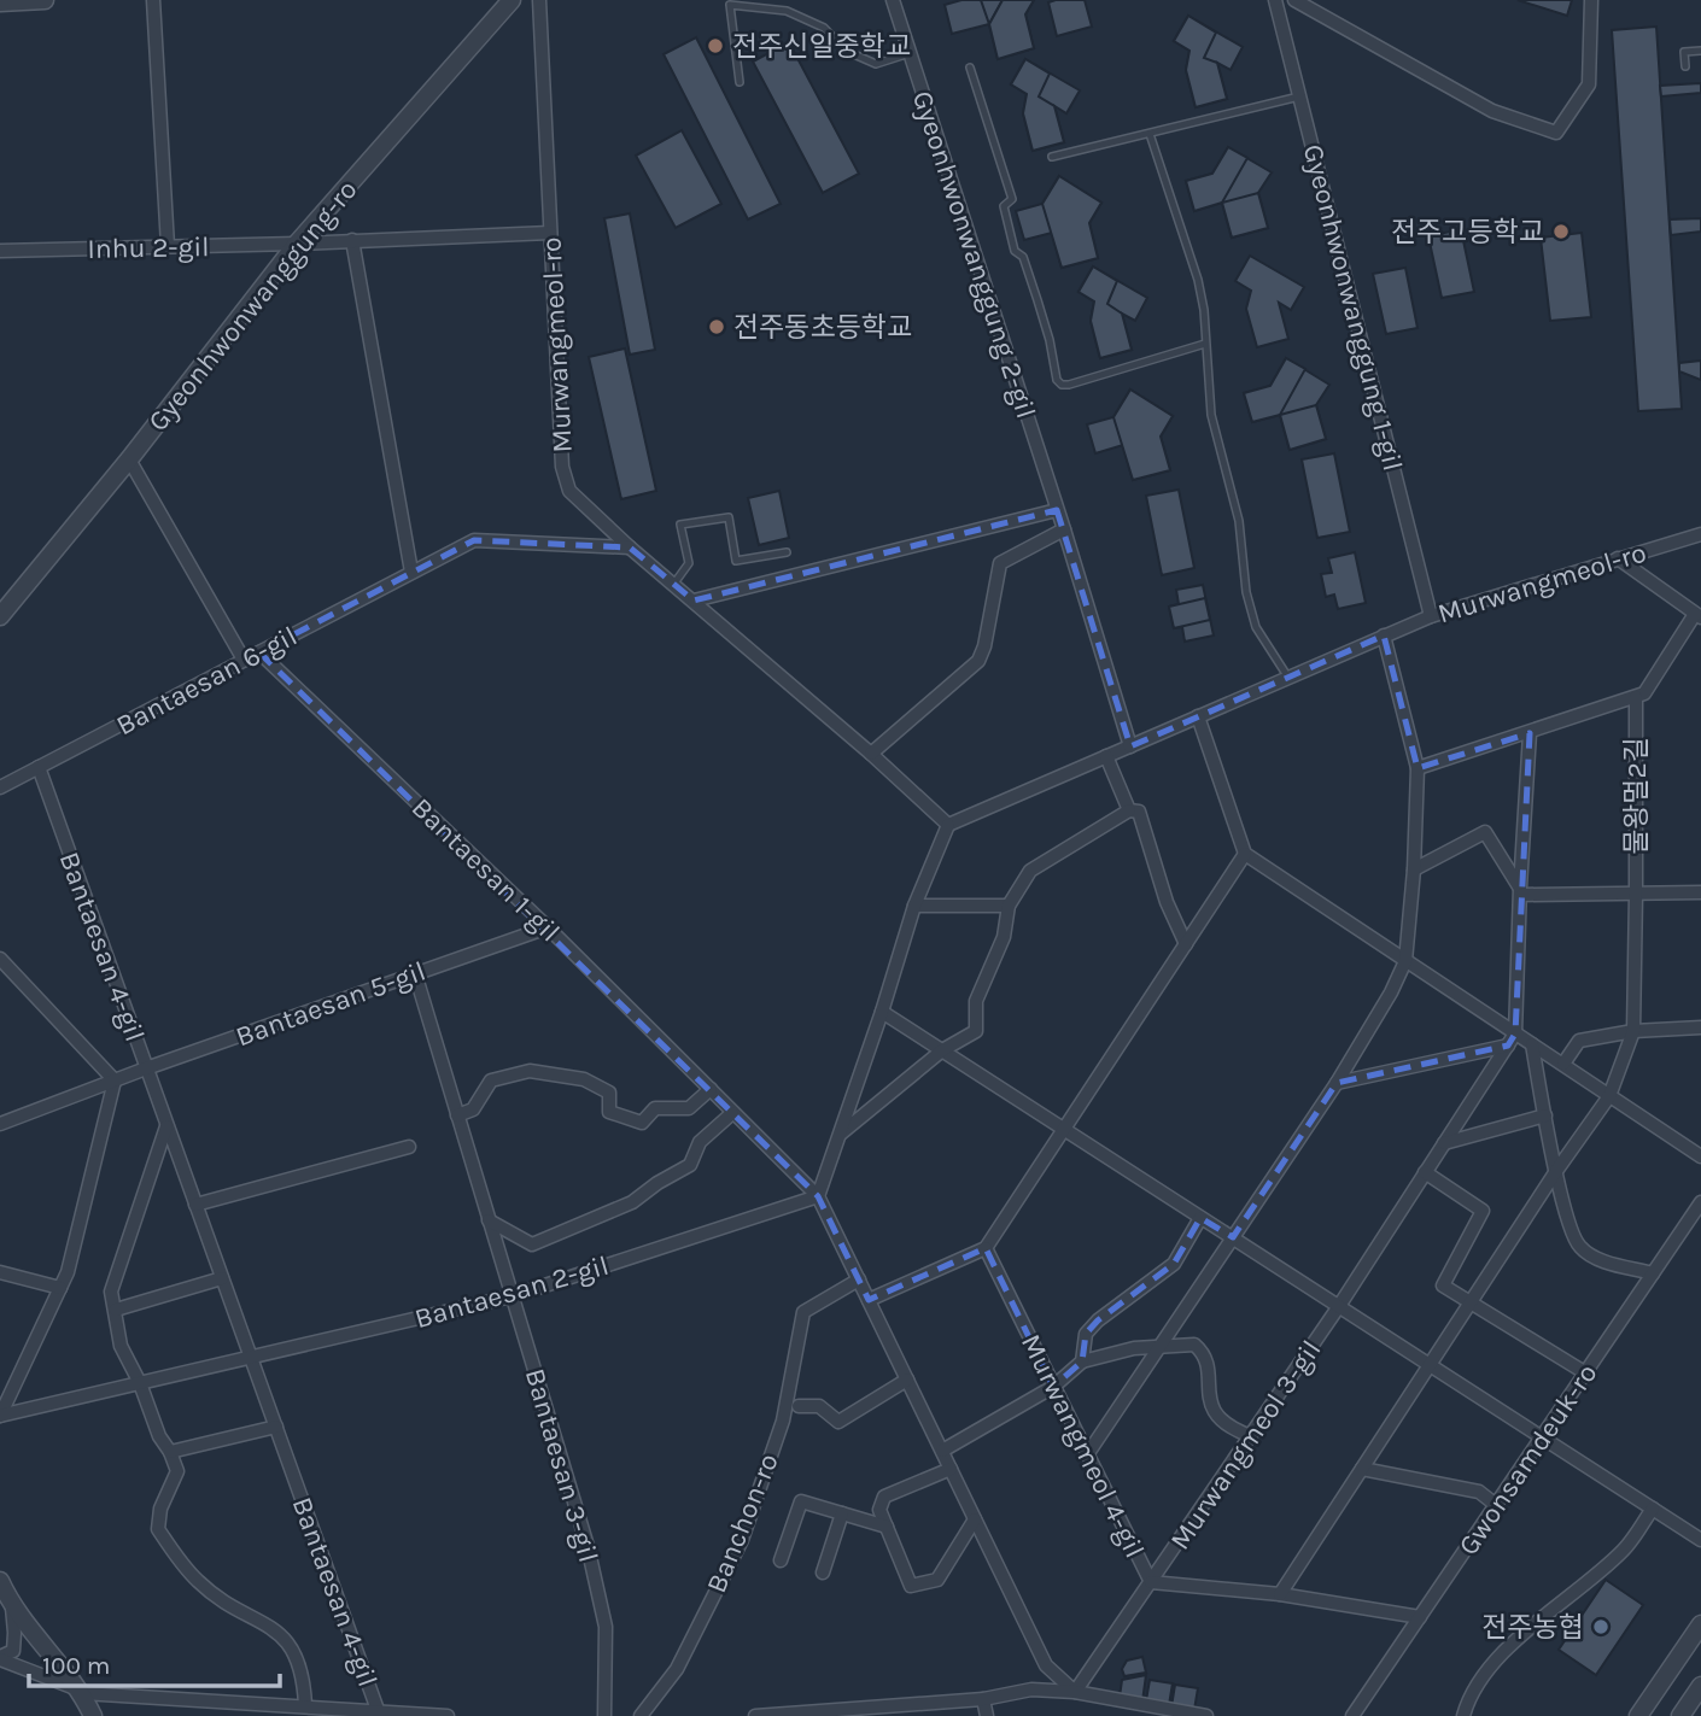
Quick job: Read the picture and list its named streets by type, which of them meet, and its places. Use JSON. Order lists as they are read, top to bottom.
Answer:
{
  "streets": {
    "street": [
      "Inhu 2-gil",
      "Gyeonhwonwanggung 2-gil",
      "Gyeonhwonwanggung-ro",
      "Gyeonhwonwanggung 1-gil",
      "Murwangmeol-ro",
      "Bantaesan 6-gil",
      "물왕멀2길",
      "Bantaesan 1-gil",
      "Bantaesan 4-gil",
      "Bantaesan 5-gil",
      "Bantaesan 2-gil",
      "Murwangmeol 3-gil",
      "Murwangmeol 4-gil",
      "Gwonsamdeuk-ro",
      "Bantaesan 3-gil",
      "Banchon-ro"
    ]
  },
  "crossings": [
    ["Inhu 2-gil", "Gyeonhwonwanggung-ro"],
    ["Inhu 2-gil", "Murwangmeol-ro"],
    ["Gyeonhwonwanggung 2-gil", "Murwangmeol-ro"],
    ["Gyeonhwonwanggung 1-gil", "Murwangmeol-ro"],
    ["Murwangmeol-ro", "Bantaesan 6-gil"],
    ["Bantaesan 6-gil", "Bantaesan 1-gil"],
    ["Bantaesan 6-gil", "Bantaesan 4-gil"],
    ["Bantaesan 1-gil", "Bantaesan 5-gil"],
    ["Bantaesan 1-gil", "Bantaesan 2-gil"],
    ["Bantaesan 1-gil", "Murwangmeol 3-gil"],
    ["Bantaesan 1-gil", "Banchon-ro"],
    ["Bantaesan 4-gil", "Bantaesan 5-gil"],
    ["Bantaesan 4-gil", "Bantaesan 2-gil"],
    ["Bantaesan 5-gil", "Bantaesan 3-gil"],
    ["Bantaesan 2-gil", "Bantaesan 3-gil"],
    ["Murwangmeol 3-gil", "Murwangmeol 4-gil"],
    ["Murwangmeol 4-gil", "Gwonsamdeuk-ro"]
  ],
  "places": [
    "전주신일중학교",
    "전주고등학교",
    "전주동초등학교",
    "전주농협"
  ],
  "scale_bar": "100 m"
}
